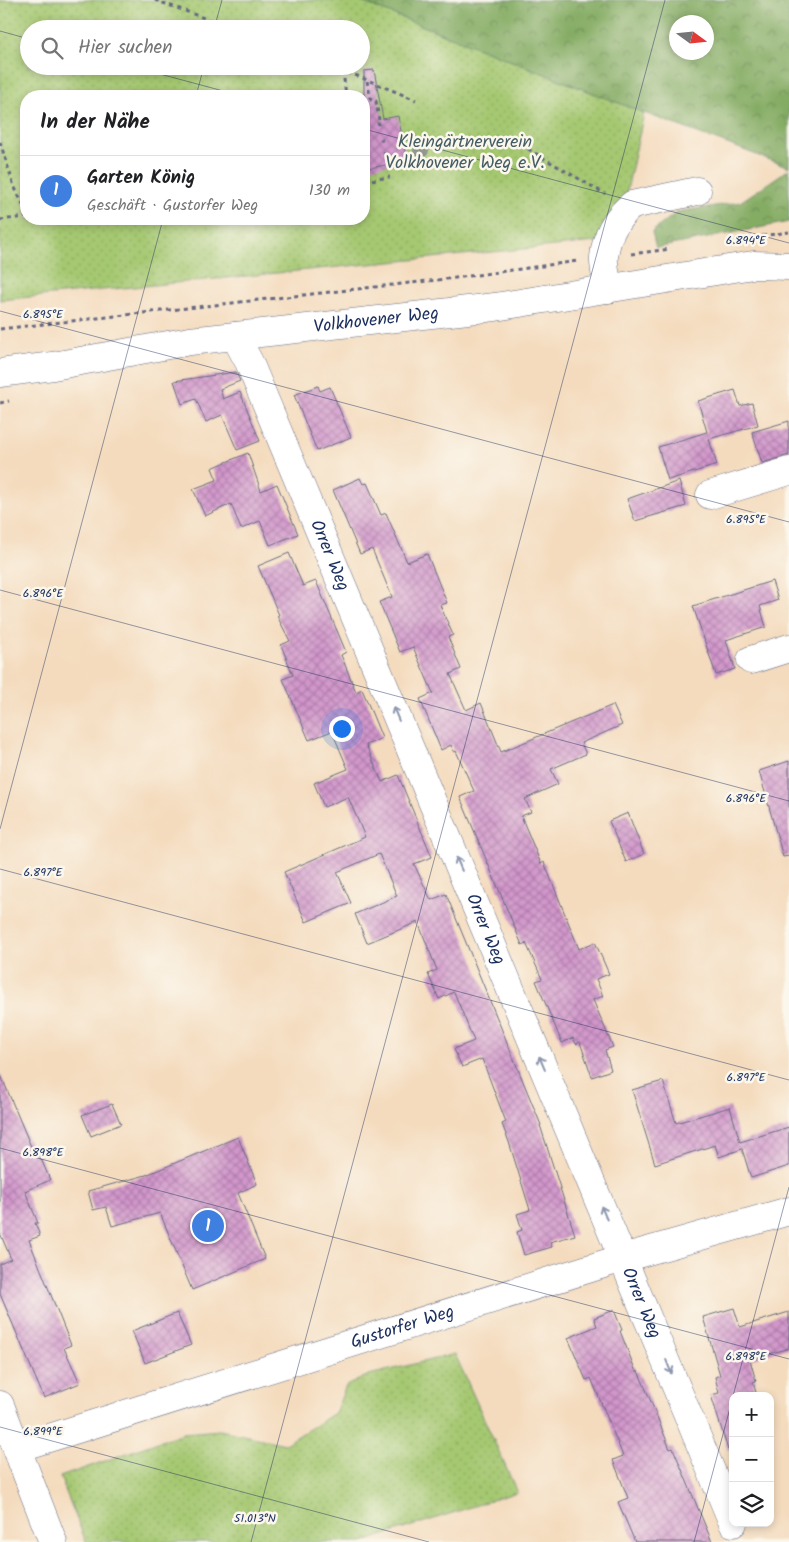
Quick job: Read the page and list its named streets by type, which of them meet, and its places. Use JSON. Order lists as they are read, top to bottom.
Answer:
{
  "streets": {
    "street": ["Volkhovener Weg", "Orrer Weg", "Gustorfer Weg"]
  },
  "crossings": [
    ["Volkhovener Weg", "Orrer Weg"],
    ["Orrer Weg", "Gustorfer Weg"]
  ],
  "parks": ["Kleingärtnerverein Volkhovener Weg e.V."],
  "north": "right",
  "page": {
    "search": "Hier suchen",
    "heading": "In der Nähe",
    "list": [
      {
        "mark": "1",
        "name": "Garten König",
        "note": "Geschäft · Gustorfer Weg",
        "value": "130 m"
      }
    ],
    "pins": "1",
    "map_buttons": ["+", "−"]
  },
  "coordinates": [
    "6.894°E",
    "6.895°E",
    "6.896°E",
    "6.897°E",
    "6.898°E",
    "6.899°E",
    "51.013°N"
  ]
}
